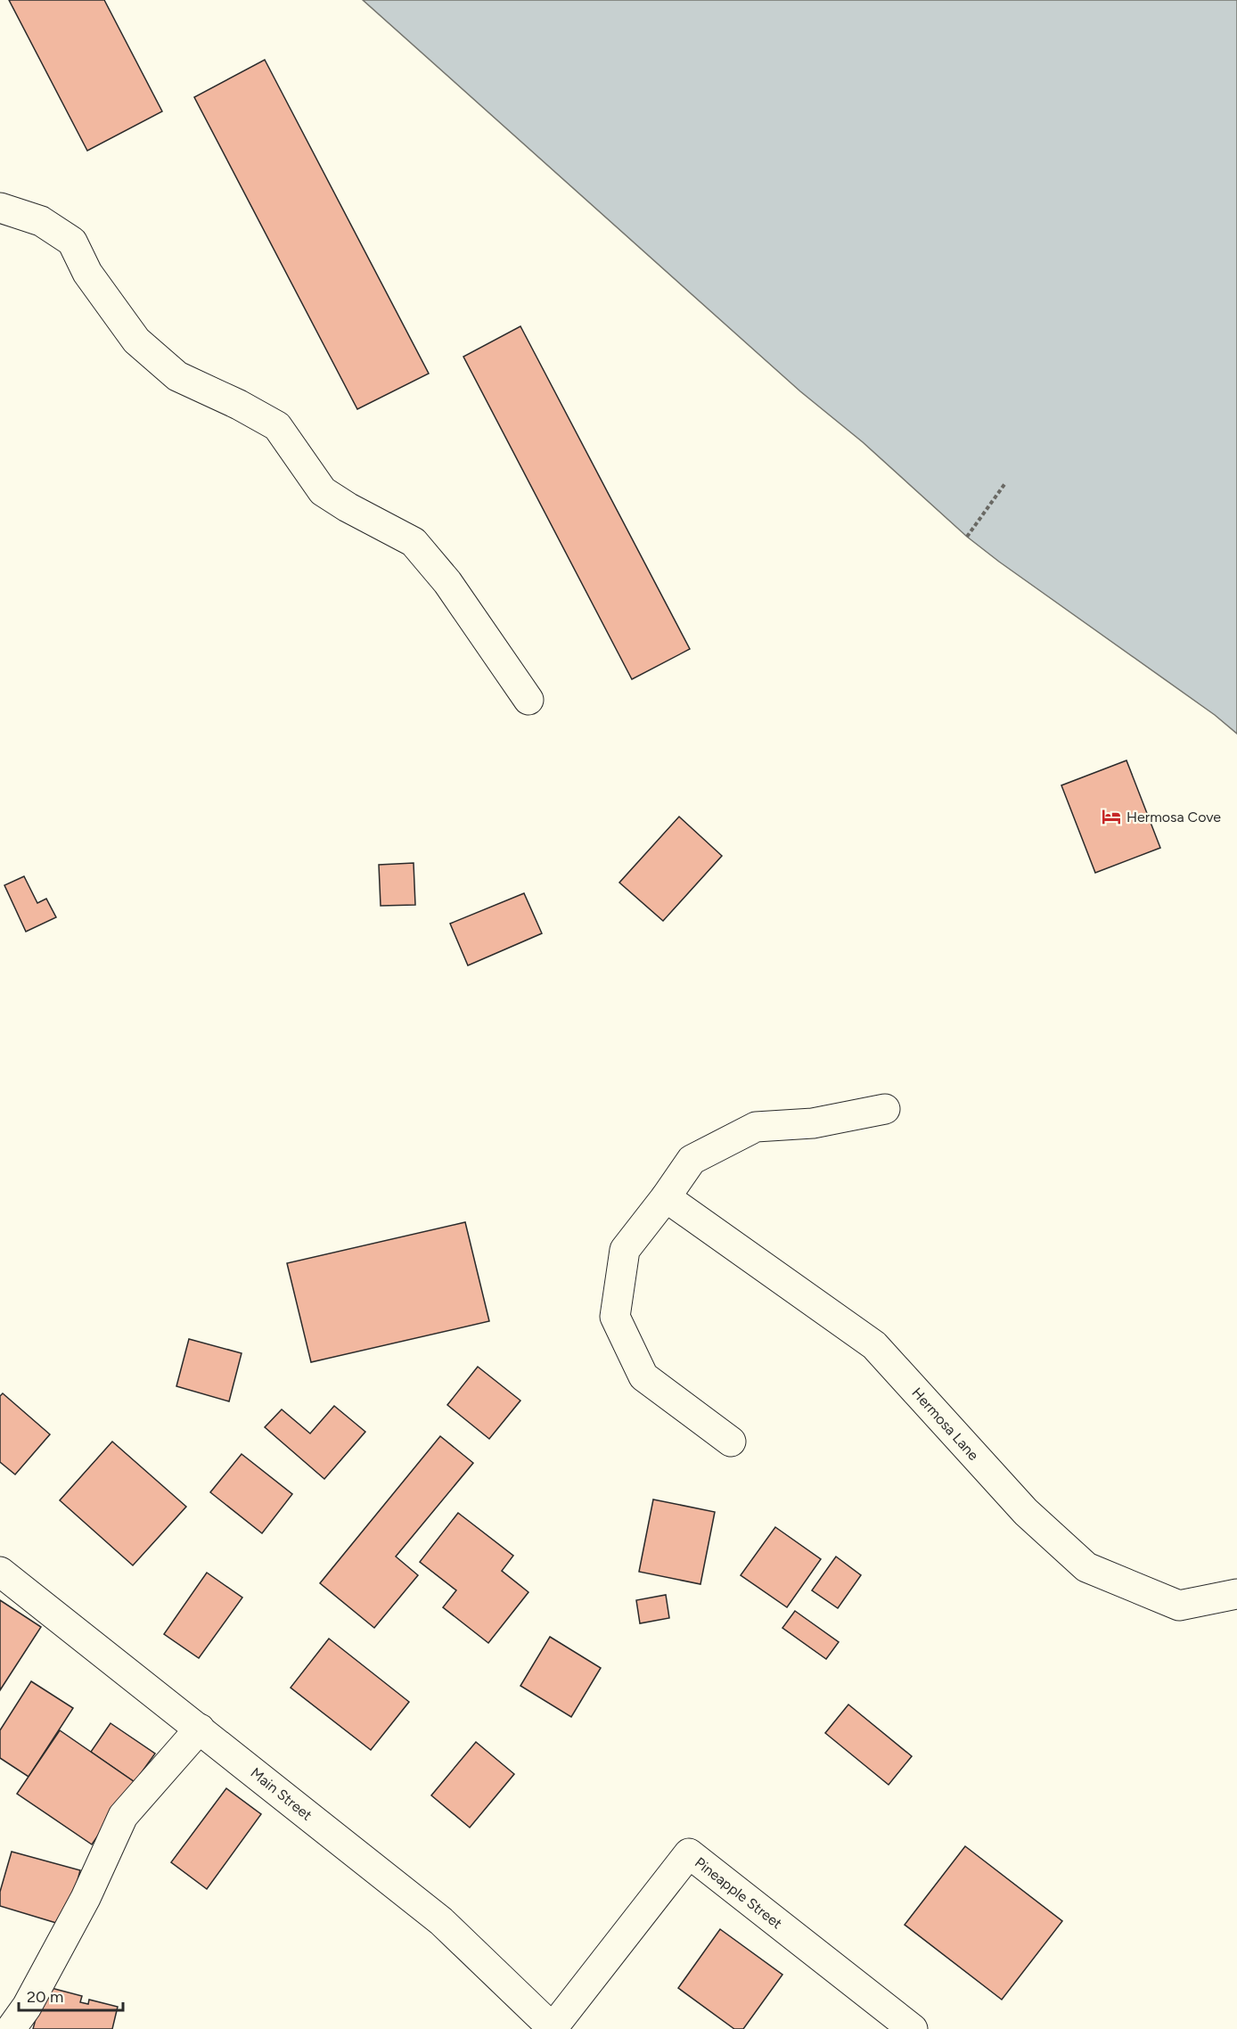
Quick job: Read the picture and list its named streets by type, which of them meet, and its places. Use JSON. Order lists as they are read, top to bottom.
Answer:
{
  "streets": {
    "street": ["Hermosa Lane", "Main Street", "Pineapple Street"]
  },
  "crossings": [
    ["Main Street", "Pineapple Street"]
  ],
  "places": {
    "hotel": ["Hermosa Cove"]
  },
  "scale_bar": "20 m"
}
